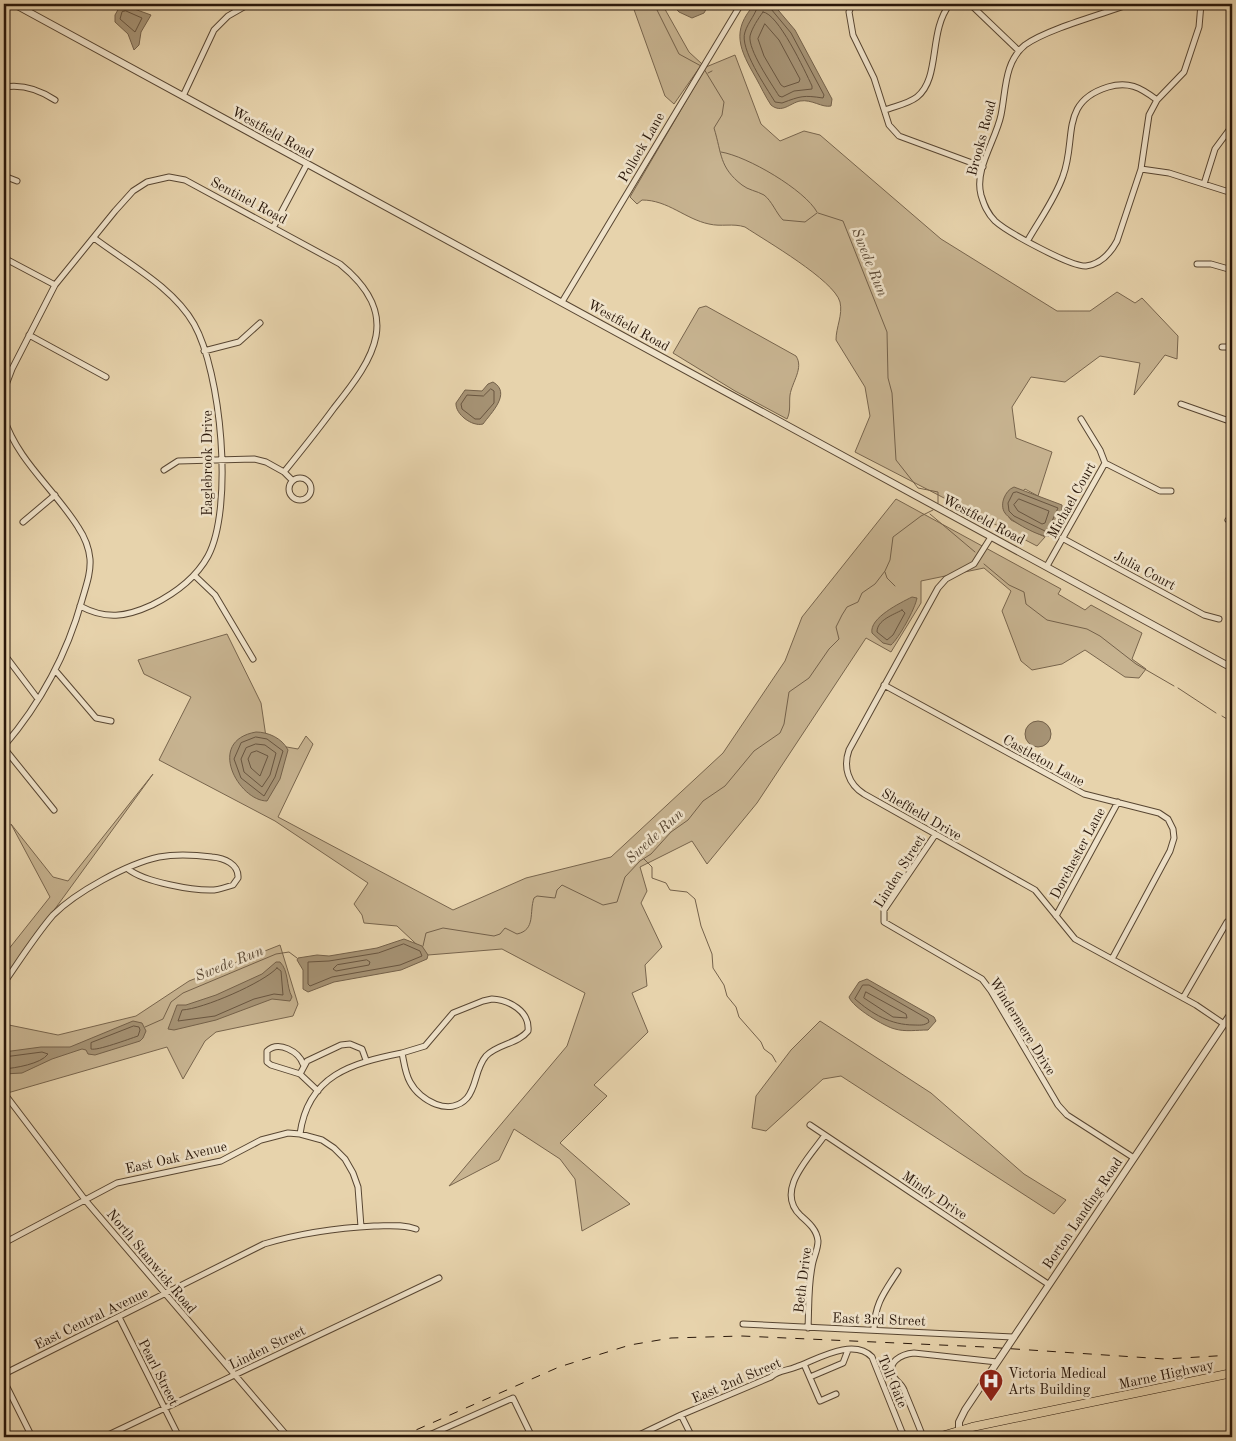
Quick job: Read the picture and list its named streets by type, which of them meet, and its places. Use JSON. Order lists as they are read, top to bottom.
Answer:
{
  "streets": {
    "main road": ["Marne Highway"],
    "street": [
      "Westfield Road",
      "Brooks Road",
      "Pollock Lane",
      "Sentinel Road",
      "Eaglebrook Drive",
      "Michael Court",
      "Julia Court",
      "Castleton Lane",
      "Sheffield Drive",
      "Dorchester Lane",
      "Linden Street",
      "Windermere Drive",
      "East Oak Avenue",
      "Mindy Drive",
      "Borton Landing Road",
      "North Stanwick Road",
      "Beth Drive",
      "East Central Avenue",
      "East 3rd Street",
      "Pearl Street",
      "East 2nd Street",
      "Toll Gate"
    ]
  },
  "crossings": [
    ["Westfield Road", "Pollock Lane"],
    ["Westfield Road", "Michael Court"],
    ["Westfield Road", "Sheffield Drive"],
    ["Sentinel Road", "Eaglebrook Drive"],
    ["Michael Court", "Julia Court"],
    ["Castleton Lane", "Sheffield Drive"],
    ["Castleton Lane", "Dorchester Lane"],
    ["Sheffield Drive", "Dorchester Lane"],
    ["Sheffield Drive", "Linden Street"],
    ["Sheffield Drive", "Borton Landing Road"],
    ["Linden Street", "Windermere Drive"],
    ["Linden Street", "North Stanwick Road"],
    ["Linden Street", "Pearl Street"],
    ["Windermere Drive", "Borton Landing Road"],
    ["East Oak Avenue", "North Stanwick Road"],
    ["East Oak Avenue", "East Central Avenue"],
    ["Mindy Drive", "Borton Landing Road"],
    ["Mindy Drive", "Beth Drive"],
    ["Borton Landing Road", "East 3rd Street"],
    ["Borton Landing Road", "Marne Highway"],
    ["North Stanwick Road", "East Central Avenue"],
    ["Beth Drive", "East 3rd Street"],
    ["East Central Avenue", "Pearl Street"],
    ["East 2nd Street", "Toll Gate"]
  ],
  "water": ["Swede Run"],
  "places": {
    "hospital": ["Victoria Medical Arts Building"]
  }
}
